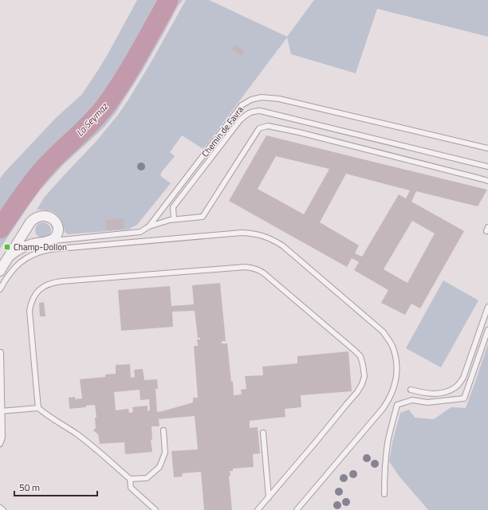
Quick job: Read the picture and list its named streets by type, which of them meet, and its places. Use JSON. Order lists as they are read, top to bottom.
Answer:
{
  "streets": {
    "street": ["Chemin de Favra"]
  },
  "water": ["La Seymaz"],
  "places": {
    "transit": ["Champ-Dollon"]
  },
  "scale_bar": "50 m"
}
